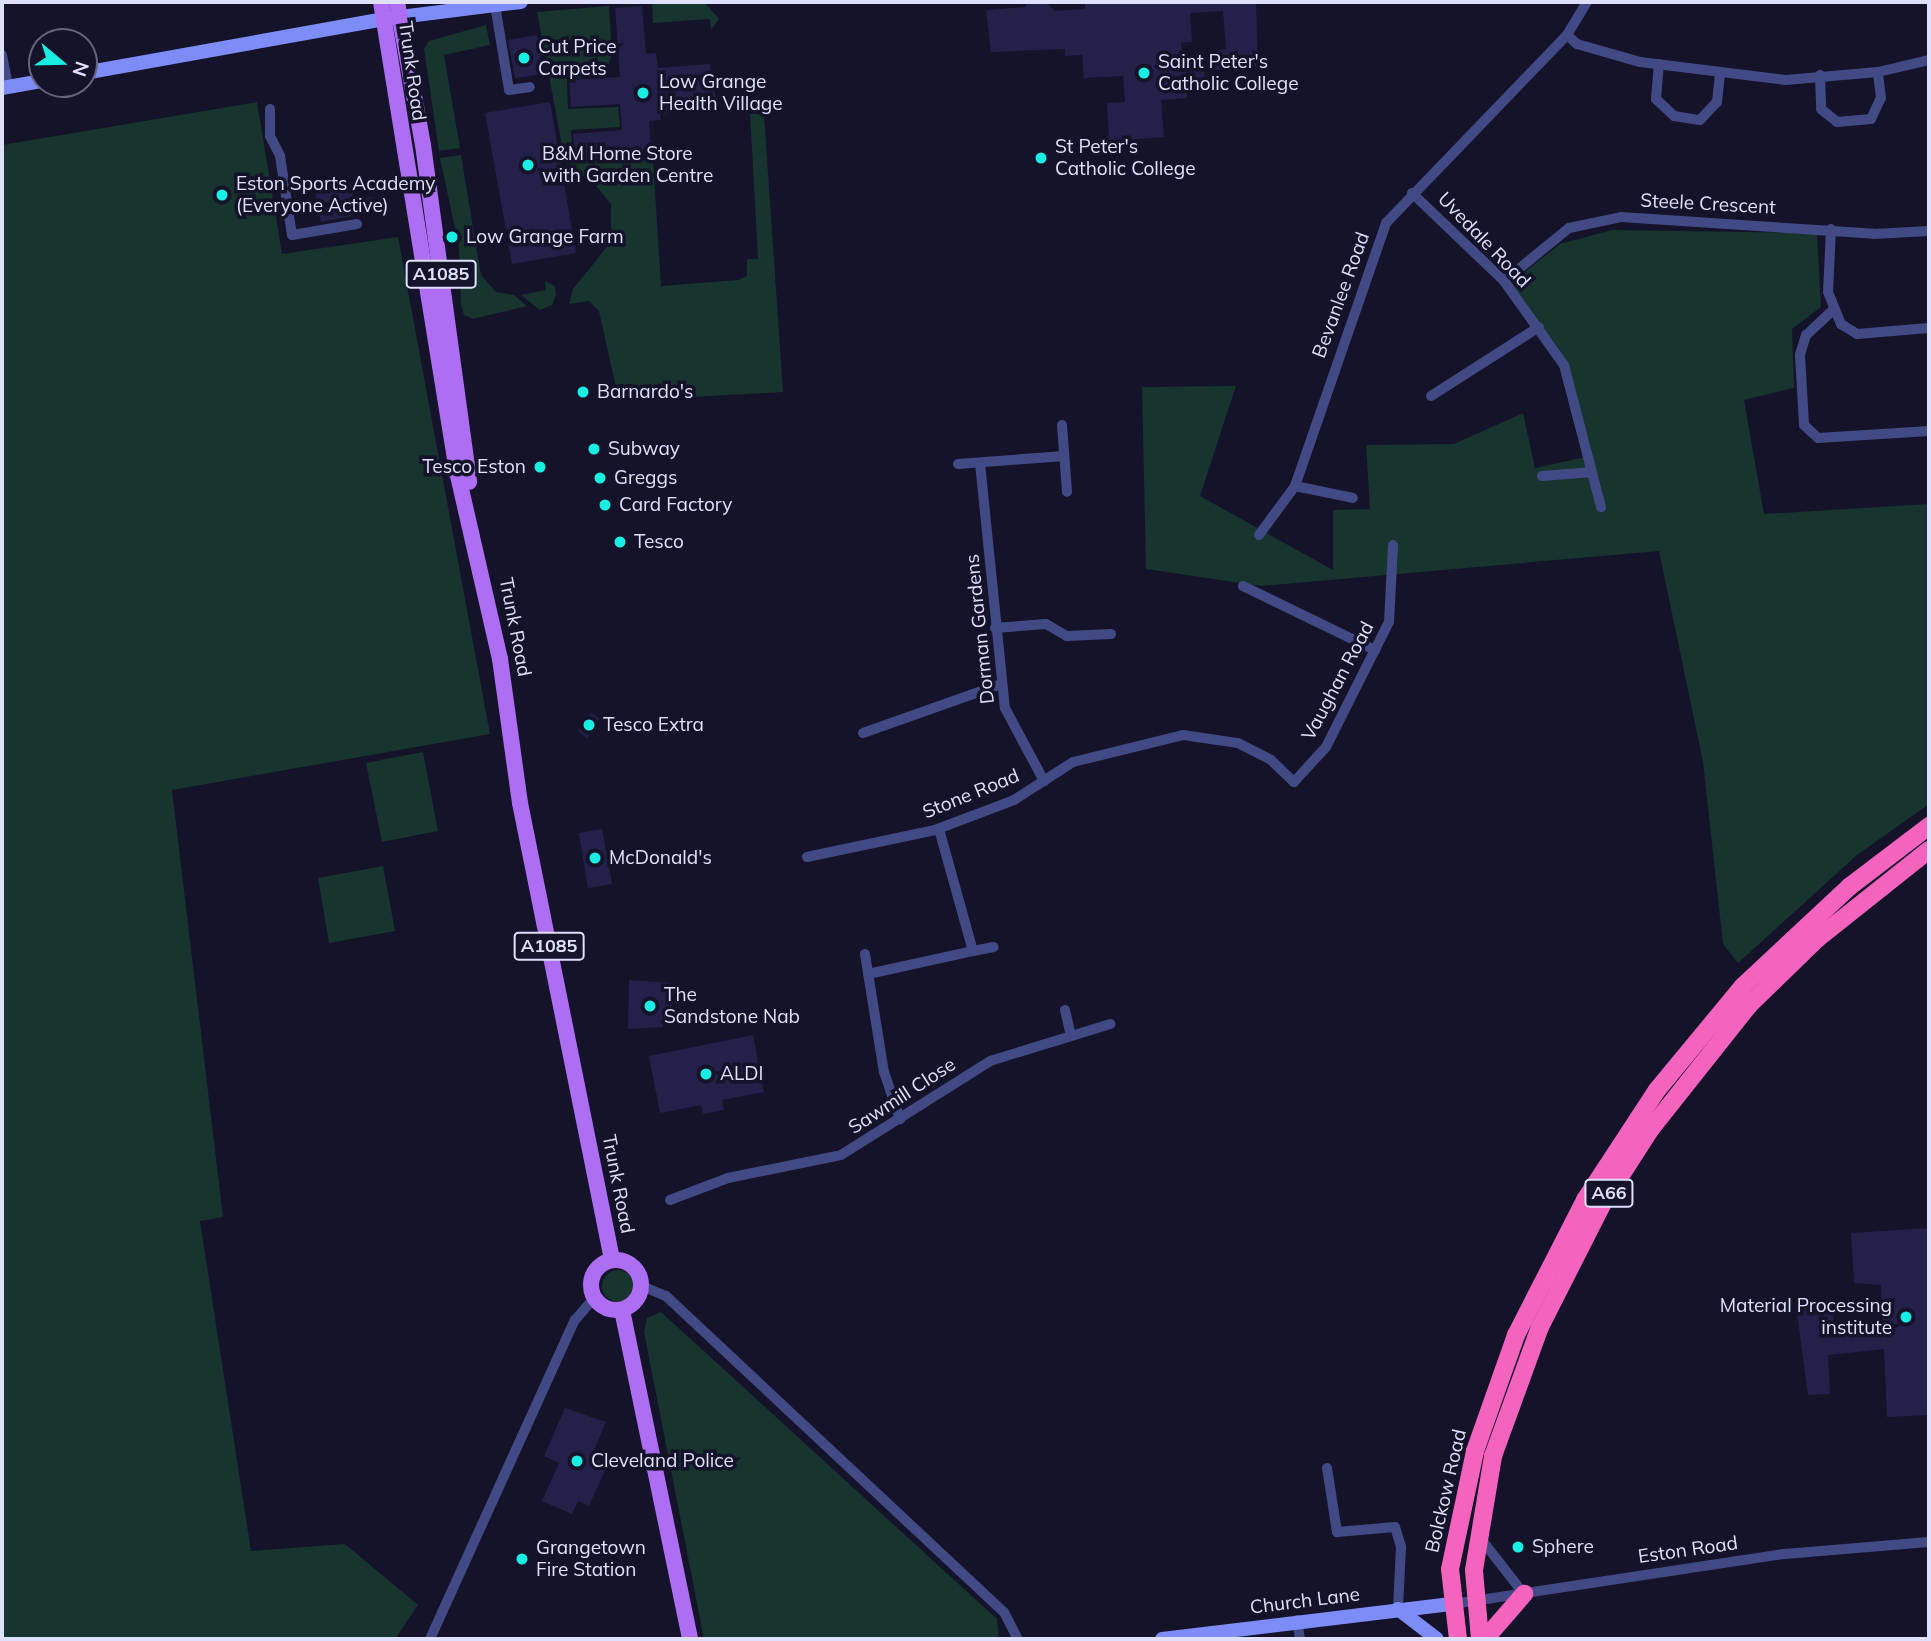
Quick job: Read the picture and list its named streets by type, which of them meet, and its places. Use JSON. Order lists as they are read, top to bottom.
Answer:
{
  "streets": {
    "highway": ["A66", "Bolckow Road"],
    "main road": ["Trunk Road", "A1085"],
    "street": [
      "Steele Crescent",
      "Uvedale Road",
      "Bevanlee Road",
      "Dorman Gardens",
      "Vaughan Road",
      "Stone Road",
      "Sawmill Close",
      "Eston Road",
      "Church Lane"
    ]
  },
  "crossings": [
    ["Steele Crescent", "Uvedale Road"],
    ["Uvedale Road", "Bevanlee Road"],
    ["Dorman Gardens", "Stone Road"],
    ["Vaughan Road", "Stone Road"],
    ["A66", "Eston Road"],
    ["Bolckow Road", "Eston Road"],
    ["Bolckow Road", "Church Lane"],
    ["Eston Road", "Church Lane"]
  ],
  "places": [
    "Cut Price Carpets",
    "Saint Peter's Catholic College",
    "Low Grange Health Village",
    "St Peter's Catholic College",
    "B&M Home Store with Garden Centre",
    "Eston Sports Academy (Everyone Active)",
    "Low Grange Farm",
    "Barnardo's",
    "Subway",
    "Tesco Eston",
    "Greggs",
    "Card Factory",
    "Tesco",
    "Tesco Extra",
    "McDonald's",
    "The Sandstone Nab",
    "ALDI",
    "Material Processing institute",
    "Cleveland Police",
    "Sphere",
    "Grangetown Fire Station"
  ],
  "north": "right"
}
